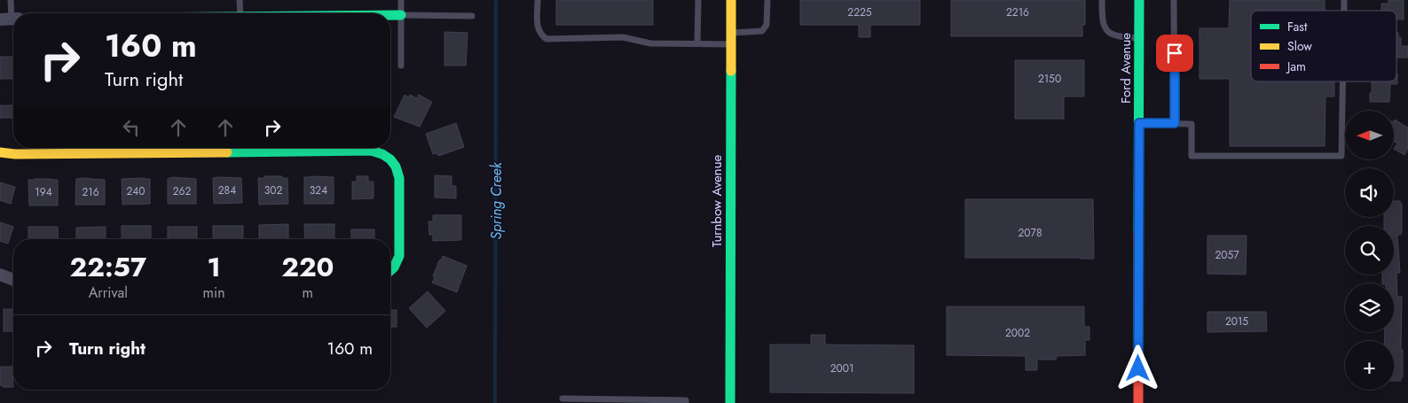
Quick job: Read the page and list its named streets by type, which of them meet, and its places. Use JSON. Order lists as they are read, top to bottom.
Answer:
{
  "streets": {
    "street": ["Ford Avenue", "Turnbow Avenue"]
  },
  "water": ["Spring Creek"],
  "house_numbers": [
    "2225",
    "2216",
    "2150",
    "284",
    "302",
    "324",
    "240",
    "262",
    "194",
    "216",
    "2078",
    "2057",
    "2015",
    "2002",
    "2001"
  ],
  "legend": ["Fast", "Slow", "Jam"],
  "north": "left",
  "page": {
    "turn": ["160 m", "Turn right"],
    "map_buttons": "+",
    "eta": [
      "22:57",
      "Arrival",
      "1",
      "min",
      "220",
      "m"
    ],
    "list": [
      {
        "name": "Turn right",
        "value": "160 m"
      }
    ]
  }
}
